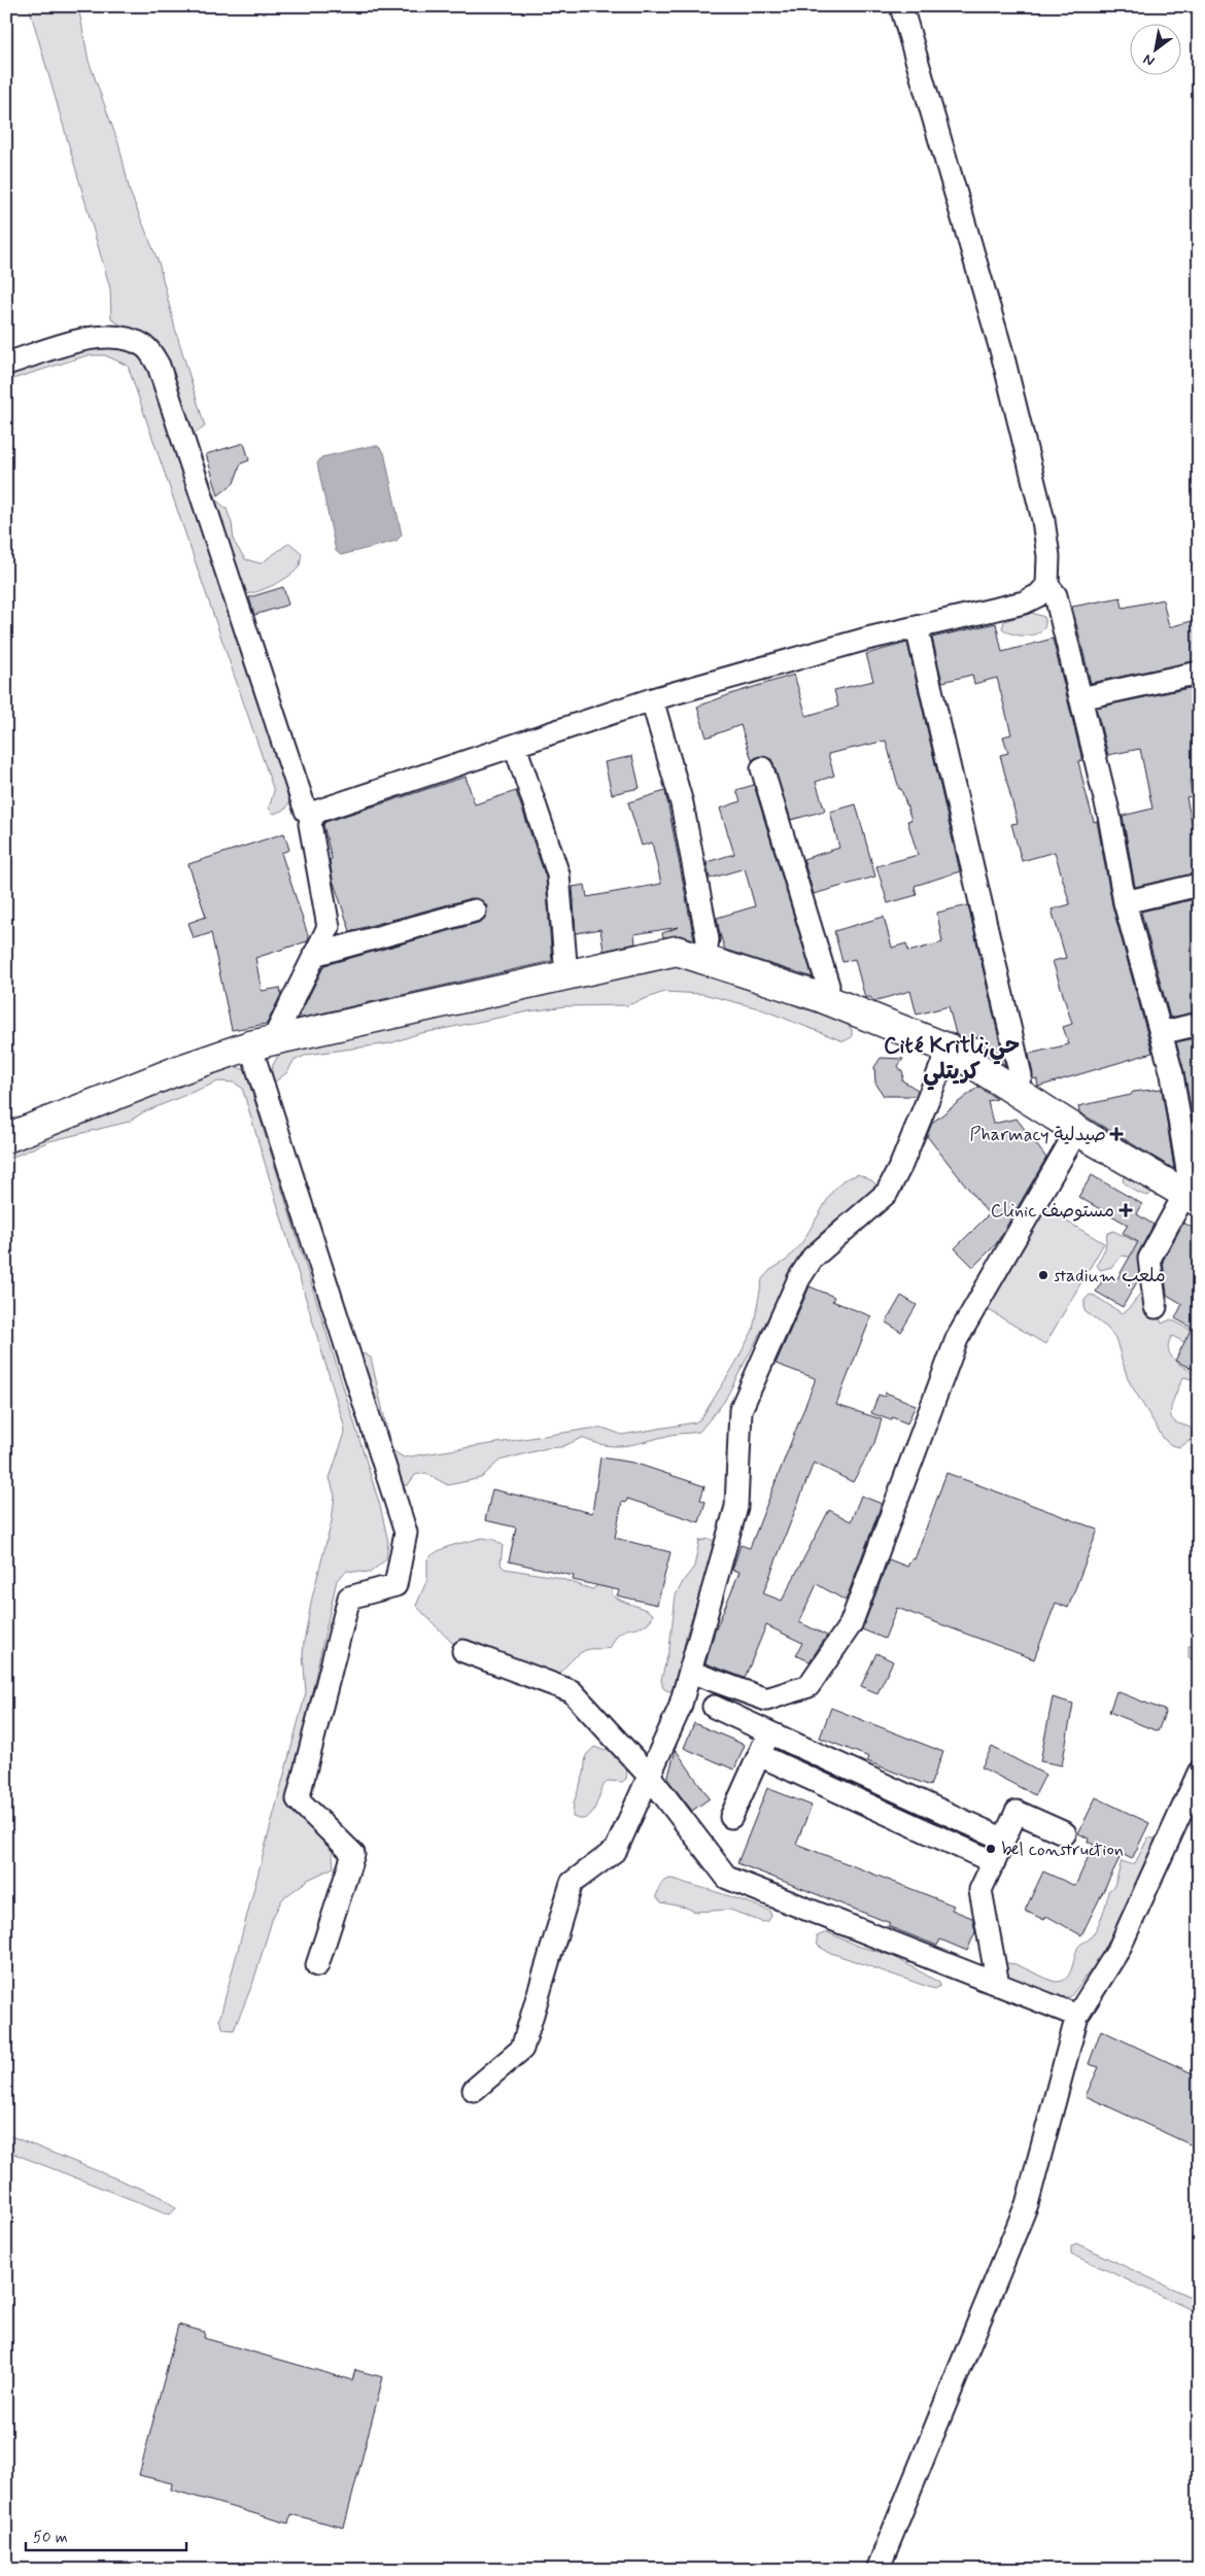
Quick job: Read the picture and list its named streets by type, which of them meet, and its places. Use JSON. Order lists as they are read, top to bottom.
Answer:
{
  "districts": ["Cité Kritli;حي كريتلي"],
  "places": {
    "health": ["Pharmacy صيدلية", "Clinic مستوصف"],
    "other": ["stadium ملعب", "bel construction"]
  },
  "scale_bar": "50 m",
  "north": "bottom left"
}
